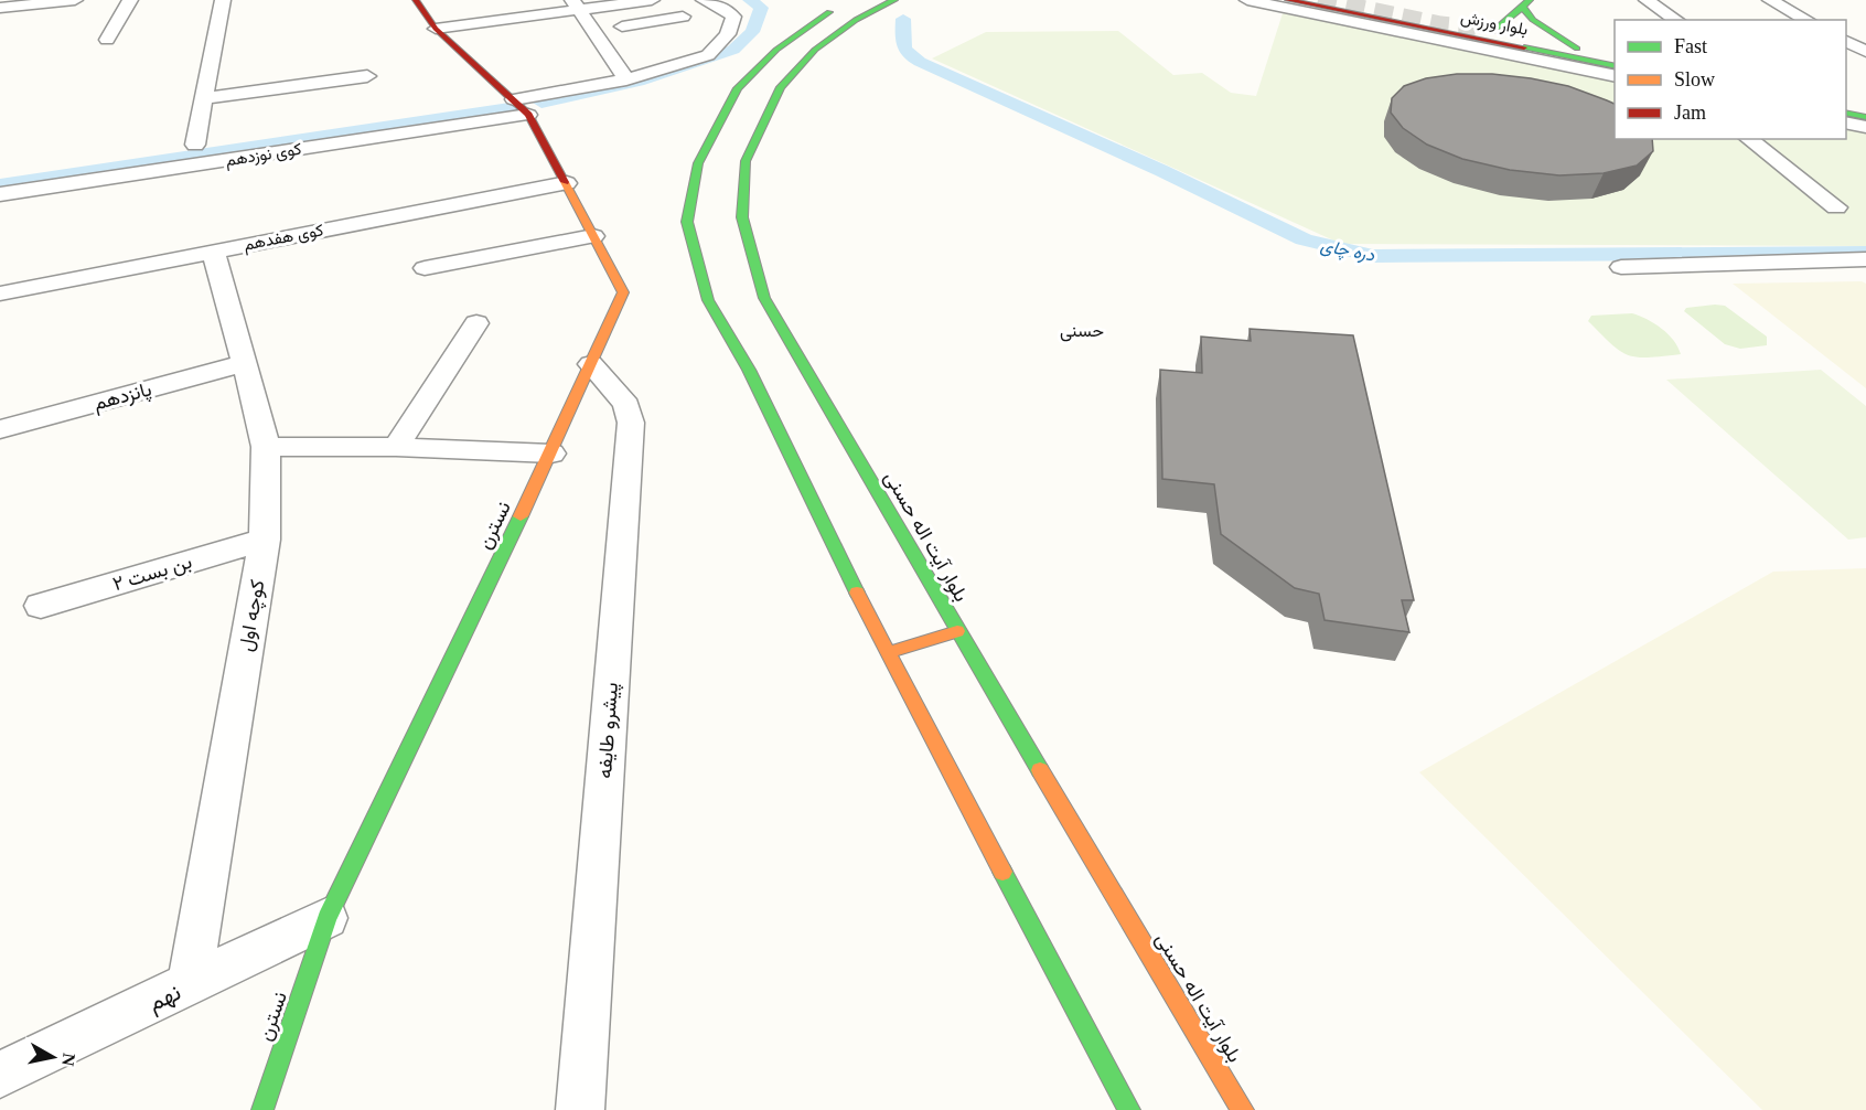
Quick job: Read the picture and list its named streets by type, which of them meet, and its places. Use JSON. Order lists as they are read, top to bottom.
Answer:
{
  "streets": {
    "main road": ["بلوار ورزش", "نسترن", "بلوار آیت اله حسنی"],
    "street": [
      "کوی نوزدهم",
      "کوی هفدهم",
      "پانزدهم",
      "بن بست ۲",
      "کوچه اول",
      "پیشرو طایفه",
      "نهم"
    ]
  },
  "crossings": [
    ["کوی نوزدهم", "نسترن"],
    ["کوی هفدهم", "نسترن"],
    ["کوی هفدهم", "کوچه اول"],
    ["پانزدهم", "کوچه اول"],
    ["نسترن", "پیشرو طایفه"],
    ["نسترن", "نهم"],
    ["بن بست ۲", "کوچه اول"],
    ["کوچه اول", "نهم"]
  ],
  "districts": ["حسنی"],
  "water": ["دره چای"],
  "legend": ["Fast", "Slow", "Jam"],
  "north": "right"
}
